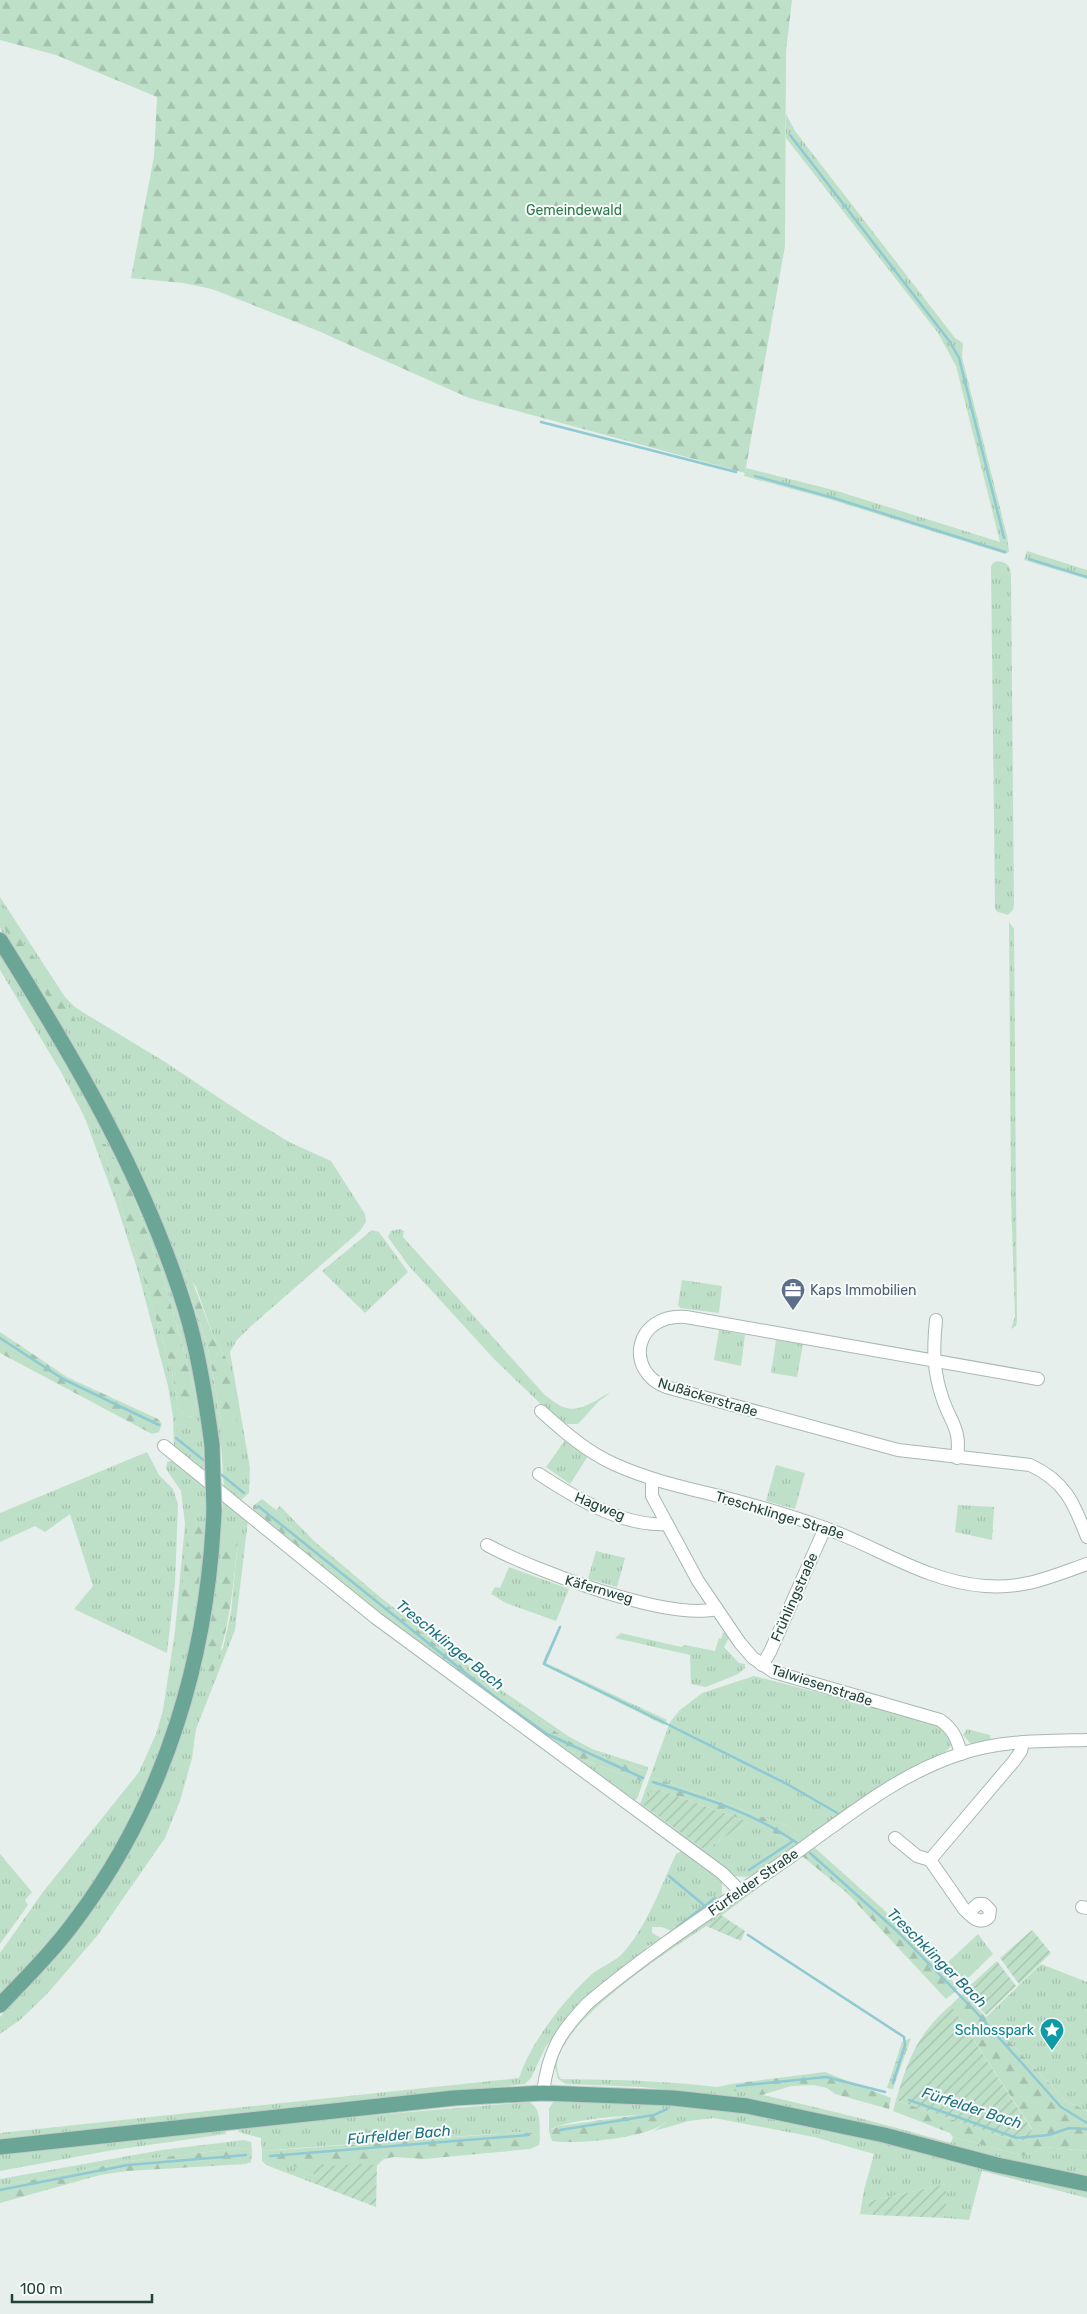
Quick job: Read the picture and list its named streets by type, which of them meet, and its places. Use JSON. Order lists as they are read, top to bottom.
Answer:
{
  "streets": {
    "street": [
      "Nußäckerstraße",
      "Hagweg",
      "Treschklinger Straße",
      "Käfernweg",
      "Frühlingstraße",
      "Talwiesenstraße",
      "Fürfelder Straße"
    ]
  },
  "crossings": [
    ["Hagweg", "Talwiesenstraße"],
    ["Treschklinger Straße", "Frühlingstraße"],
    ["Treschklinger Straße", "Talwiesenstraße"],
    ["Käfernweg", "Talwiesenstraße"],
    ["Frühlingstraße", "Talwiesenstraße"],
    ["Talwiesenstraße", "Fürfelder Straße"]
  ],
  "water": ["Treschklinger Bach", "Fürfelder Bach"],
  "parks": ["Gemeindewald"],
  "places": {
    "office": ["Kaps Immobilien"],
    "place": ["Schlosspark"]
  },
  "scale_bar": "100 m"
}
